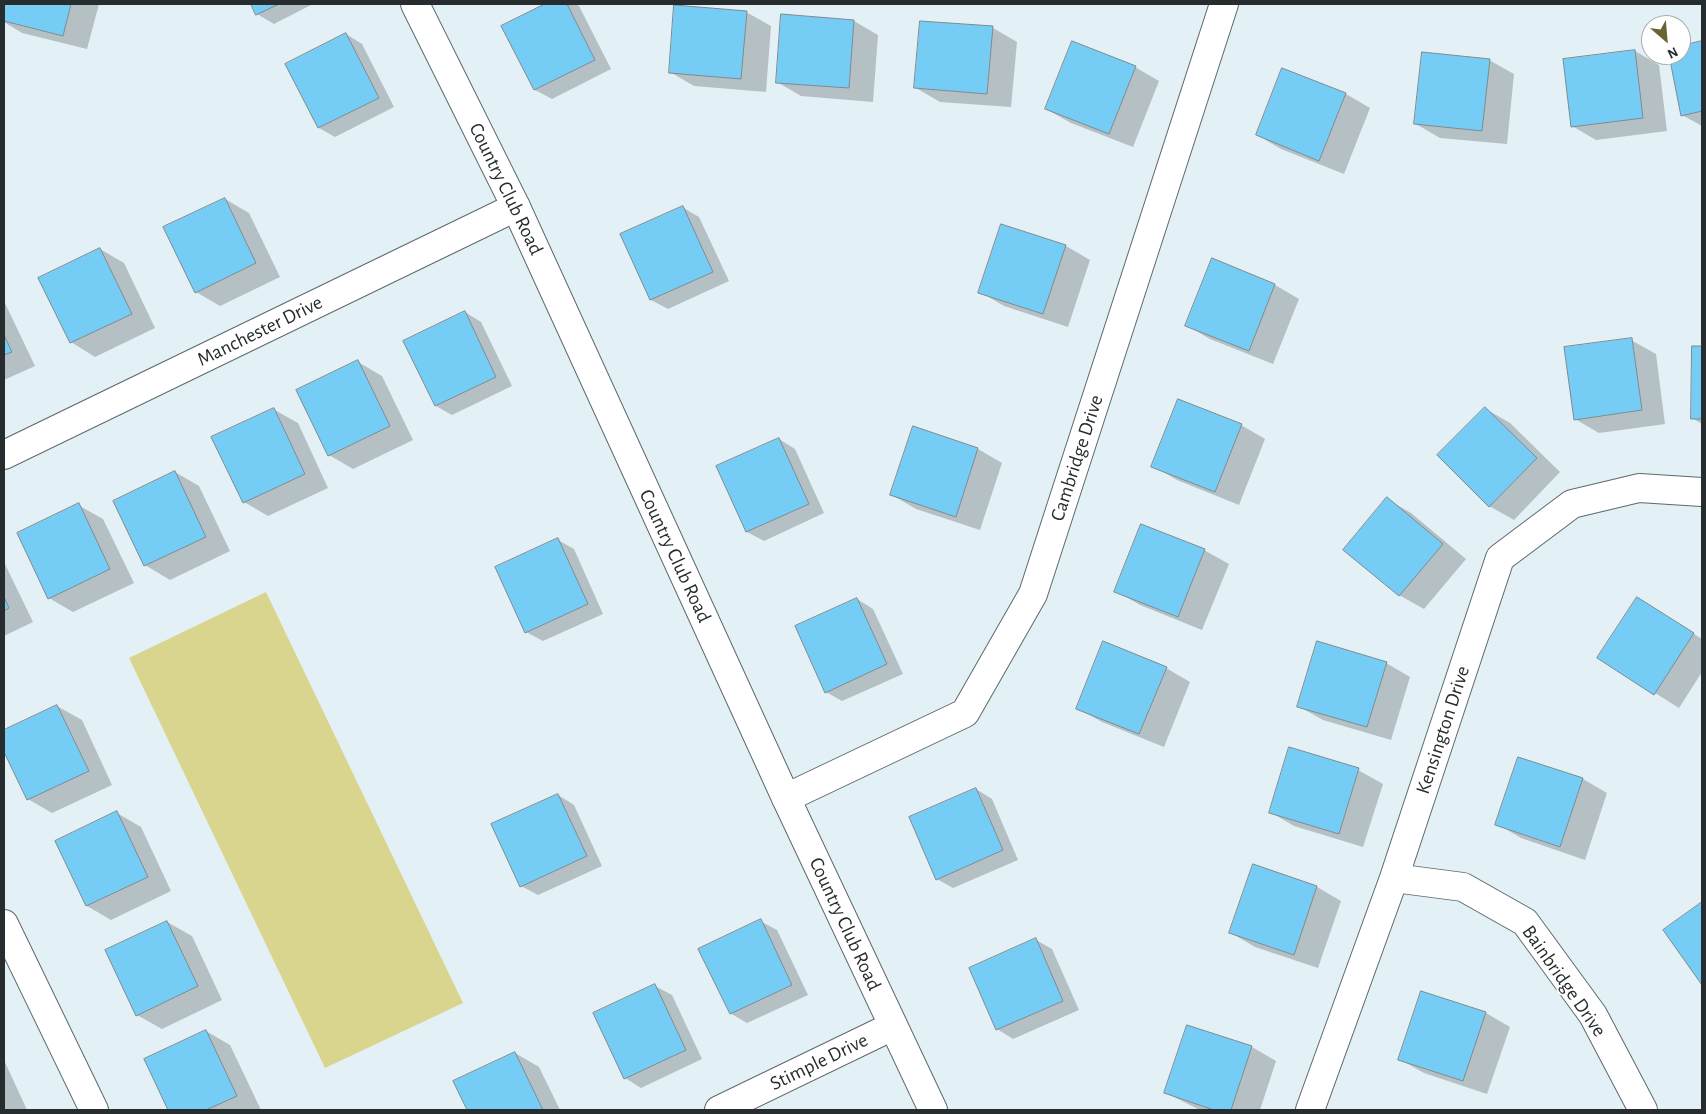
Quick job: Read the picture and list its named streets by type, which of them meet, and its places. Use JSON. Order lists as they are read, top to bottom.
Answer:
{
  "streets": {
    "street": [
      "Country Club Road",
      "Manchester Drive",
      "Cambridge Drive",
      "Kensington Drive",
      "Bainbridge Drive",
      "Stimple Drive"
    ]
  },
  "crossings": [
    ["Country Club Road", "Manchester Drive"],
    ["Country Club Road", "Cambridge Drive"],
    ["Country Club Road", "Stimple Drive"],
    ["Kensington Drive", "Bainbridge Drive"]
  ],
  "north": "bottom right"
}
